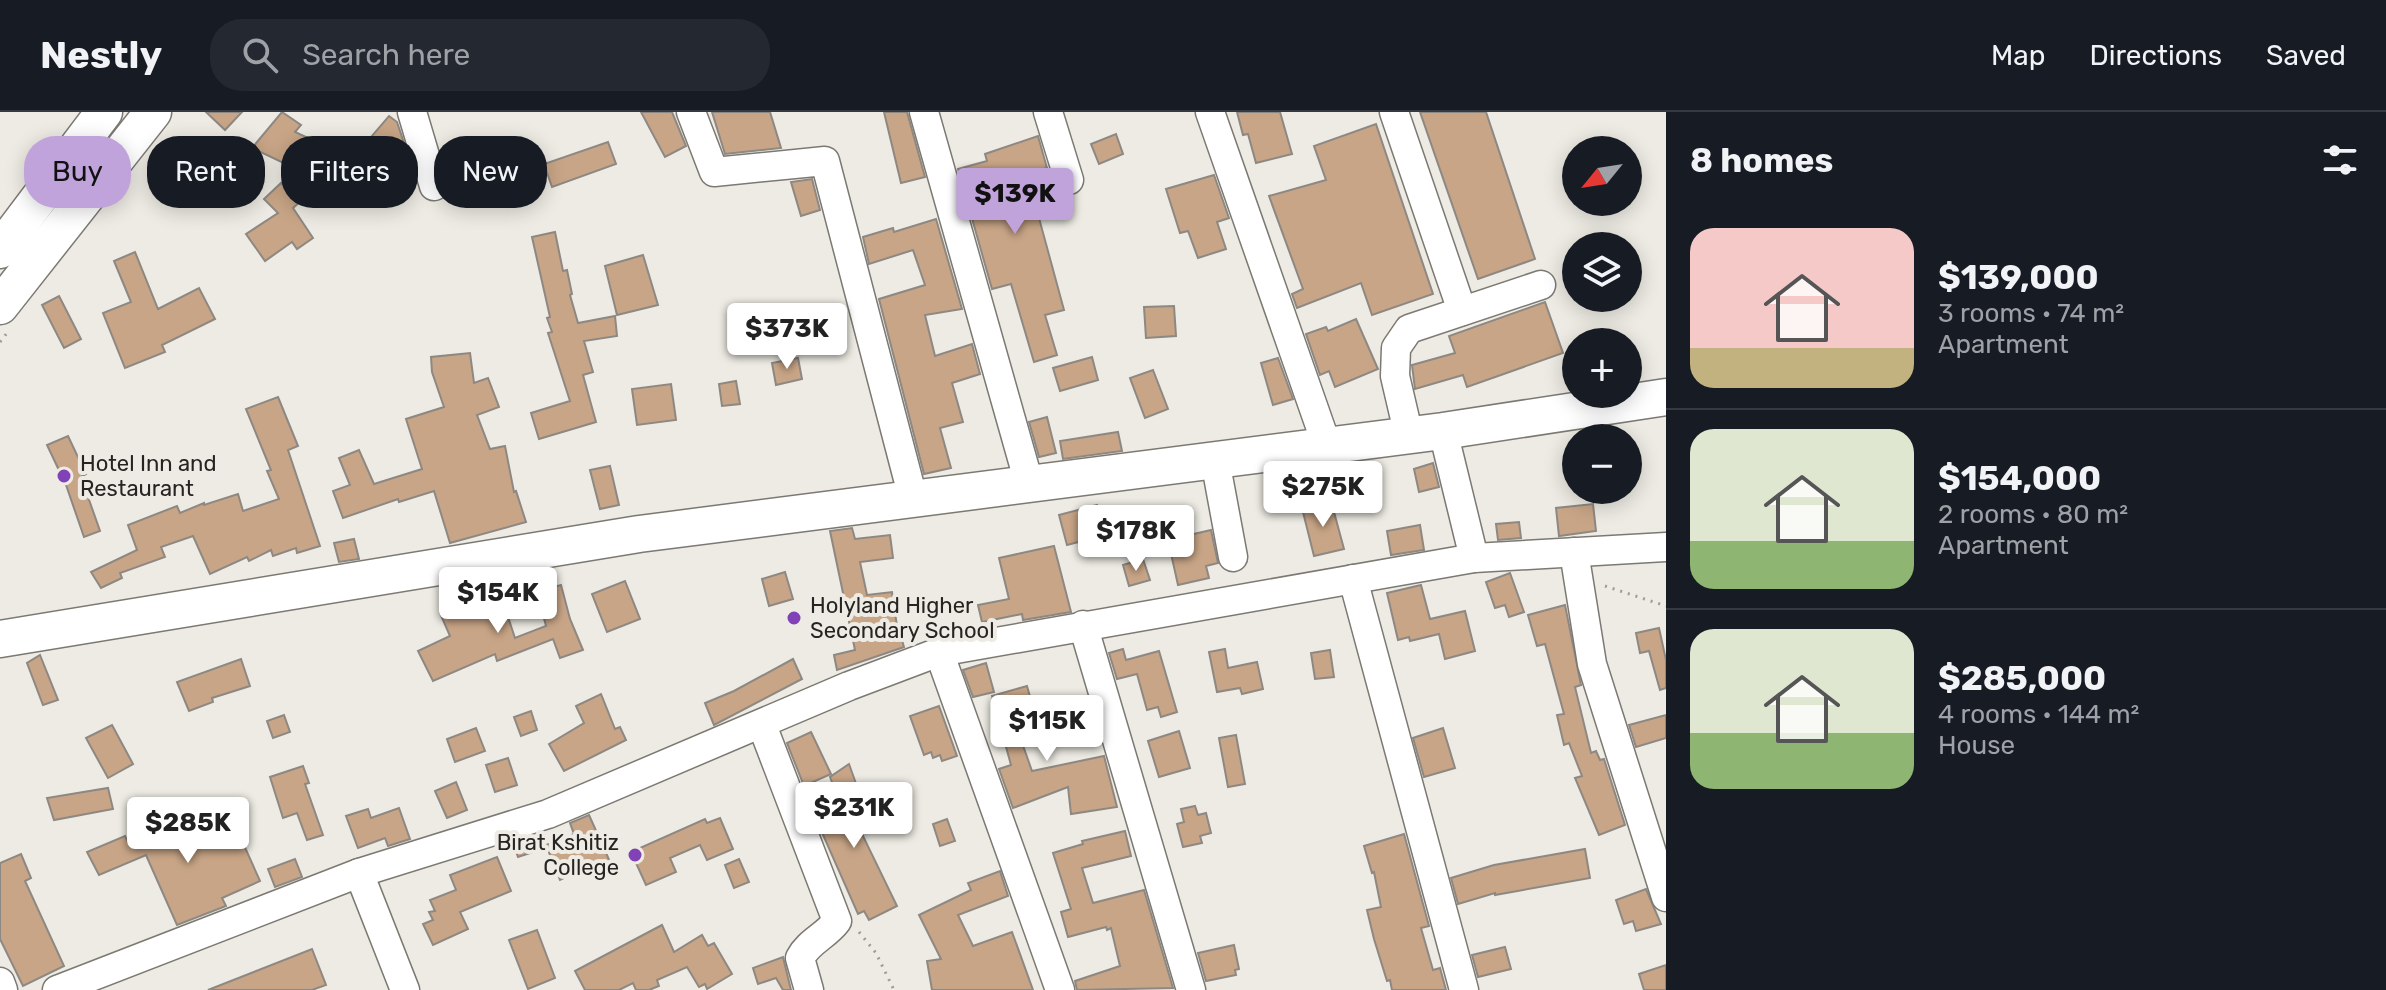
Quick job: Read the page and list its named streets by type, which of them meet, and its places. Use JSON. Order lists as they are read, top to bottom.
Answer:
{
  "places": ["Hotel Inn and Restaurant", "Holyland Higher Secondary School", "Birat Kshitiz College"],
  "north": "bottom left",
  "page": {
    "header": "Nestly",
    "search": "Search here",
    "nav": ["Map", "Directions", "Saved"],
    "heading": "8 homes",
    "map_buttons": ["+", "−"],
    "chip": [
      "Buy",
      "Rent",
      "Filters",
      "New"
    ],
    "price": [
      "$139K",
      "$373K",
      "$275K",
      "$178K",
      "$154K",
      "$115K",
      "$231K",
      "$285K"
    ],
    "list": [
      {
        "name": "$139,000",
        "note": "3 rooms · 74 m² · Apartment"
      },
      {
        "name": "$154,000",
        "note": "2 rooms · 80 m² · Apartment"
      },
      {
        "name": "$285,000",
        "note": "4 rooms · 144 m² · House"
      }
    ]
  }
}
